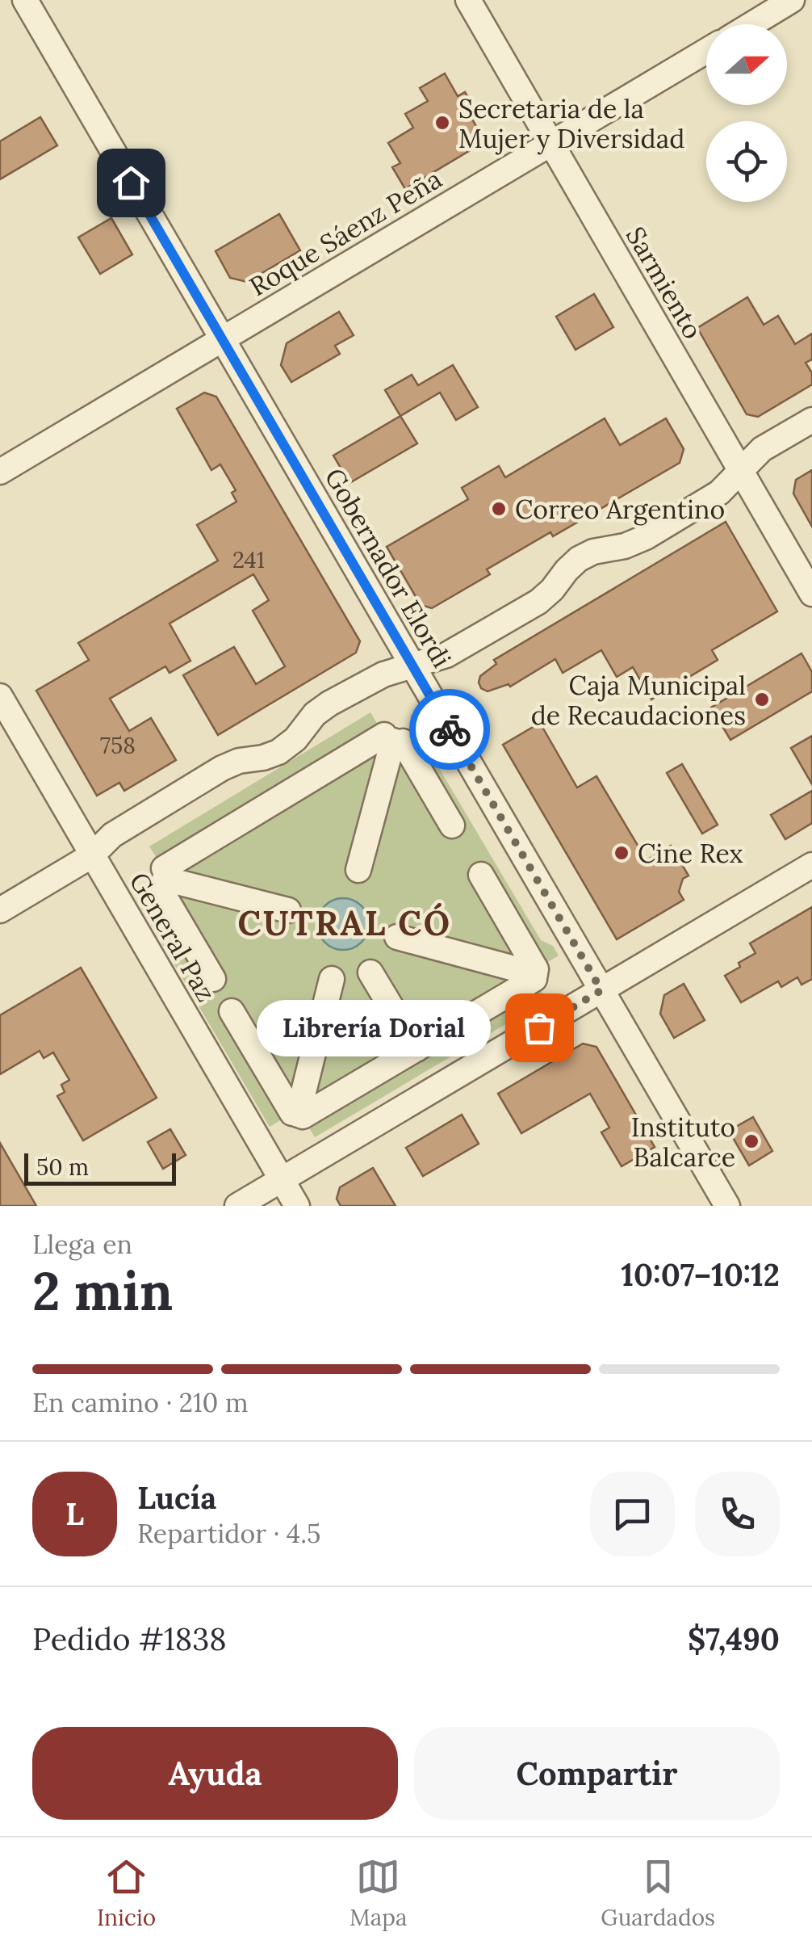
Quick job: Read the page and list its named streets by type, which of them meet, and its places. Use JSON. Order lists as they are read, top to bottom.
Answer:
{
  "streets": {
    "street": [
      "Roque Sáenz Peña",
      "Sarmiento",
      "Gobernador Elordi",
      "General Paz"
    ]
  },
  "crossings": [
    ["Roque Sáenz Peña", "Sarmiento"],
    ["Roque Sáenz Peña", "Gobernador Elordi"]
  ],
  "districts": ["CUTRAL CÓ"],
  "places": [
    "Secretaria de la Mujer y Diversidad",
    "Correo Argentino",
    "Caja Municipal de Recaudaciones",
    "Cine Rex",
    "Librería Dorial",
    "Instituto Balcarce"
  ],
  "house_numbers": ["241", "758"],
  "scale_bar": "50 m",
  "north": "right",
  "page": {
    "bubble": "Librería Dorial",
    "scale": "50 m",
    "heading": ["2 min", "Llega en", "10:07–10:12"],
    "panel": [
      "Lucía",
      "Repartidor · 4.5",
      "Pedido #1838",
      "$7,490"
    ],
    "bar": "En camino · 210 m",
    "round": "L",
    "buttons": ["Ayuda", "Compartir"],
    "tabs": ["Inicio", "Mapa", "Guardados"]
  }
}
